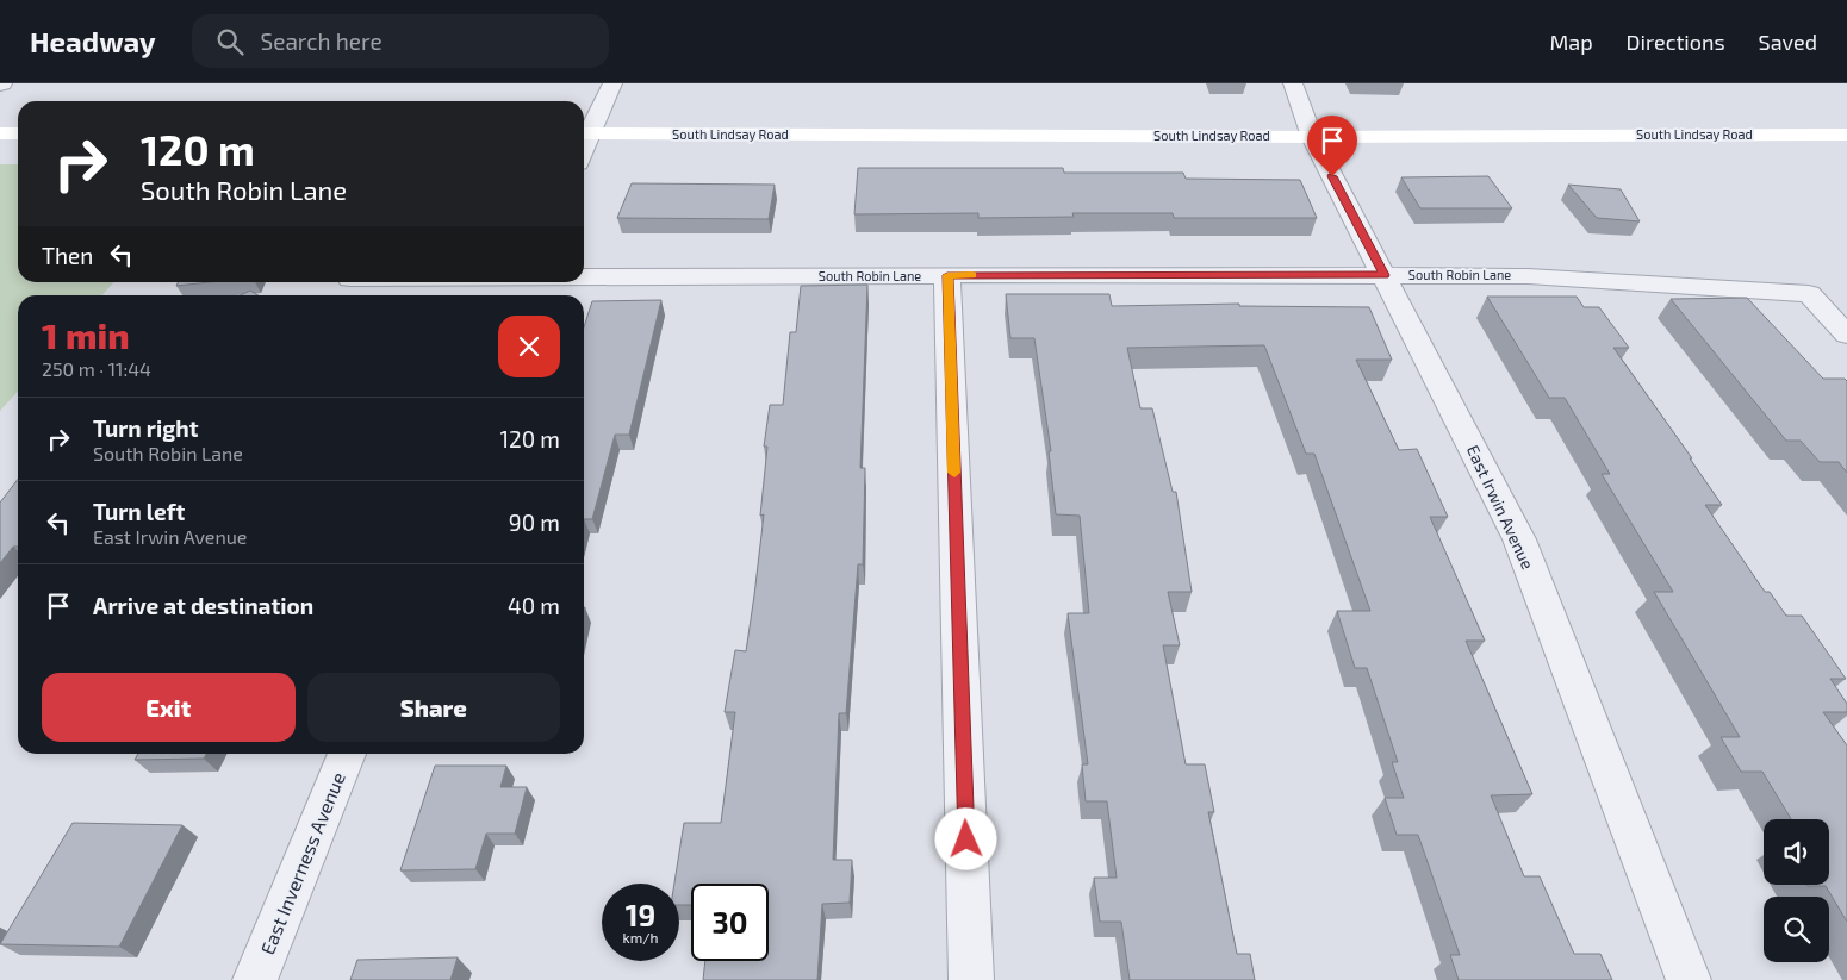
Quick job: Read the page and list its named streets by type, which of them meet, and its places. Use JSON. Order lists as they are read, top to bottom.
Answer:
{
  "streets": {
    "main road": ["South Lindsay Road"],
    "street": ["South Robin Lane", "East Irwin Avenue", "East Inverness Avenue"]
  },
  "crossings": [
    ["South Lindsay Road", "East Irwin Avenue"],
    ["South Robin Lane", "East Irwin Avenue"]
  ],
  "page": {
    "header": "Headway",
    "search": "Search here",
    "nav": ["Map", "Directions", "Saved"],
    "turn": ["120 m", "South Robin Lane"],
    "then": "Then",
    "heading": ["1 min", "250 m · 11:44"],
    "list": [
      {
        "name": "Turn right",
        "note": "South Robin Lane",
        "value": "120 m"
      },
      {
        "name": "Turn left",
        "note": "East Irwin Avenue",
        "value": "90 m"
      },
      {
        "name": "Arrive at destination",
        "value": "40 m"
      }
    ],
    "buttons": ["Exit", "Share"],
    "speed": "19 km/h",
    "limit": "30"
  }
}
